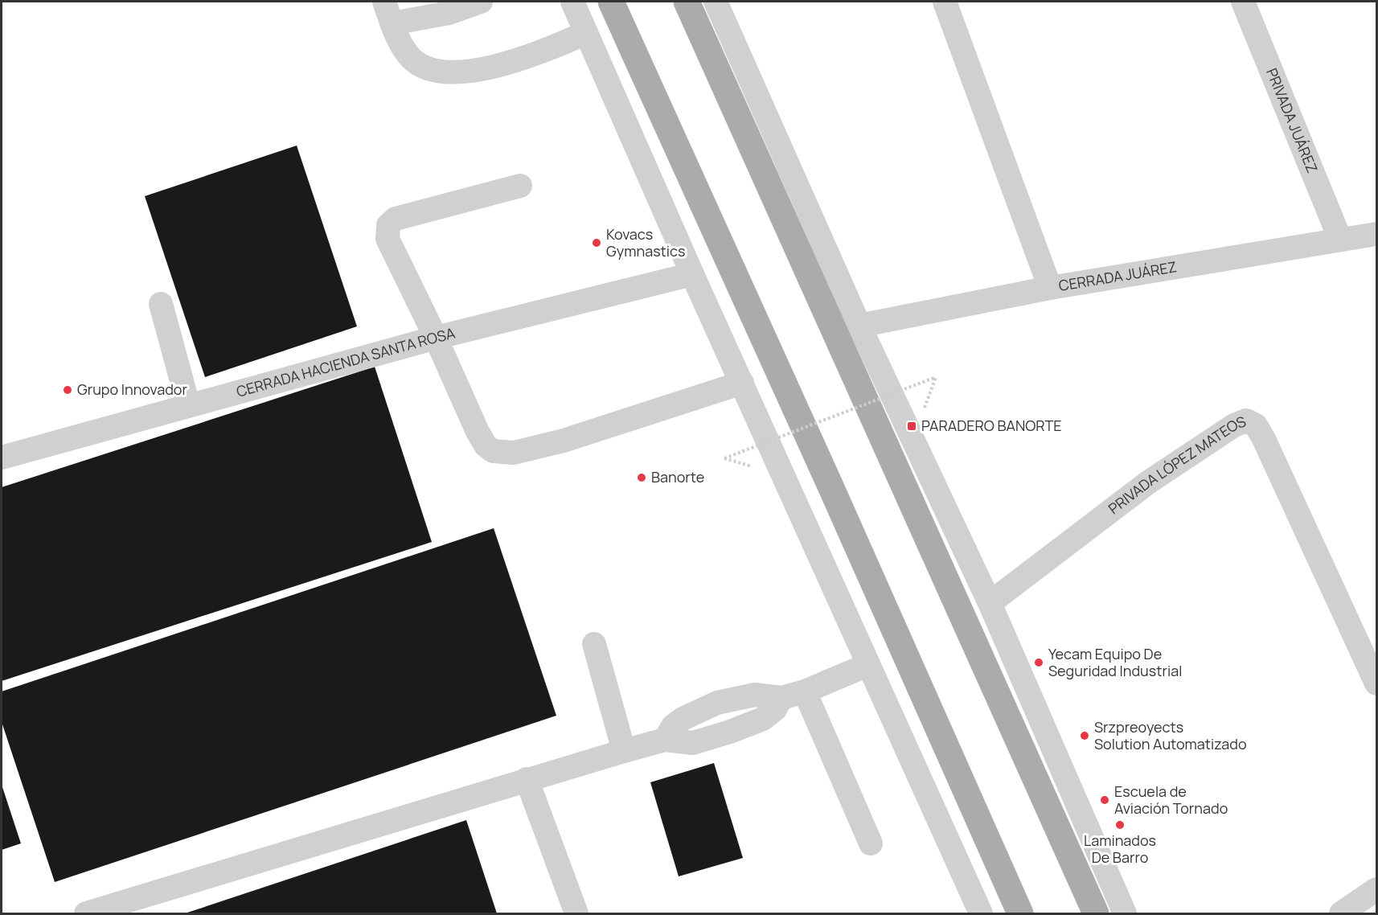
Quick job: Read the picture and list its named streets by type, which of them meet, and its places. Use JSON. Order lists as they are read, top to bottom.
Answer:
{
  "streets": {
    "street": [
      "PRIVADA JUÁREZ",
      "CERRADA JUÁREZ",
      "CERRADA HACIENDA SANTA ROSA",
      "PRIVADA LÓPEZ MATEOS"
    ]
  },
  "crossings": [
    ["PRIVADA JUÁREZ", "CERRADA JUÁREZ"]
  ],
  "places": {
    "other": [
      "Kovacs Gymnastics",
      "Grupo Innovador",
      "Banorte",
      "Yecam Equipo De Seguridad Industrial",
      "Srzpreoyects Solution Automatizado",
      "Escuela de Aviación Tornado",
      "Laminados De Barro"
    ],
    "transit": ["PARADERO BANORTE"]
  }
}
